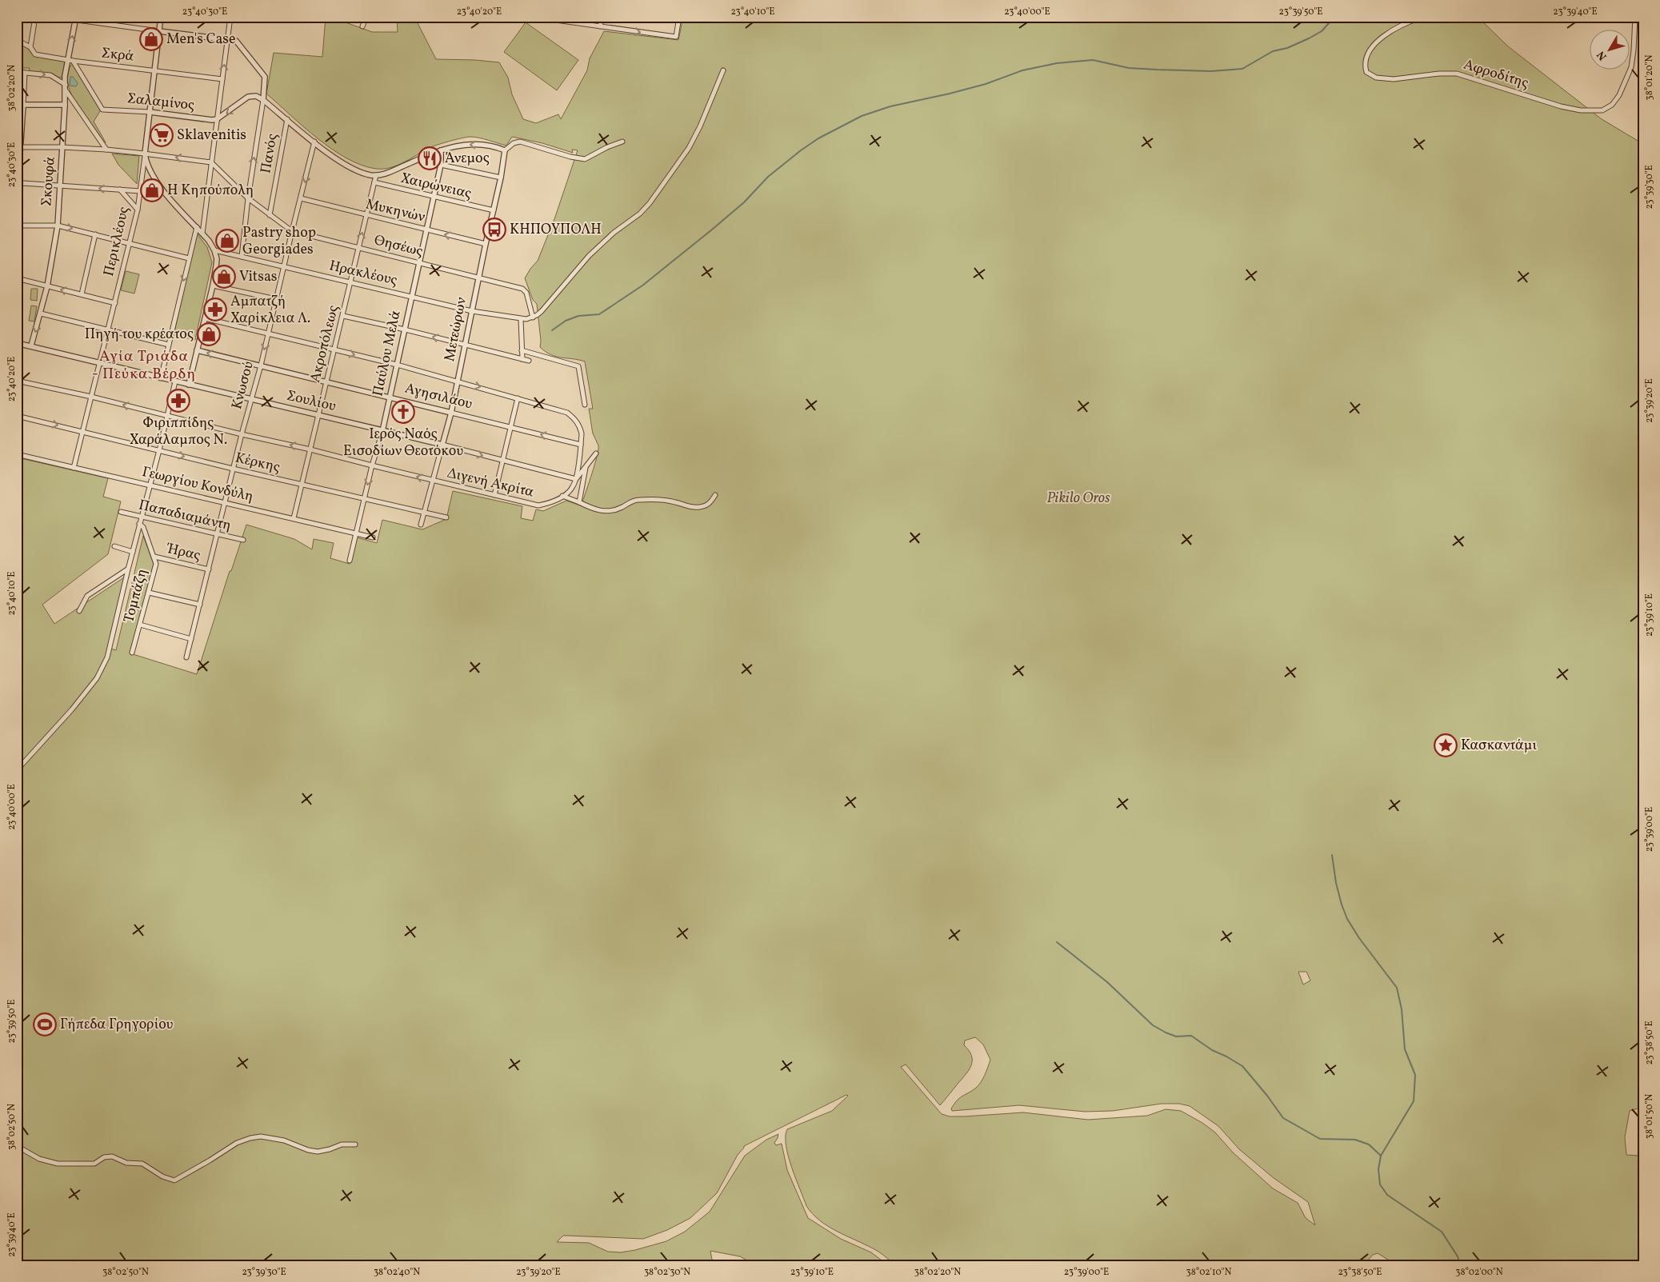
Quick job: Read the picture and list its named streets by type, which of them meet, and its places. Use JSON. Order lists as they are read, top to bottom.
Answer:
{
  "streets": {
    "street": [
      "Σκρά",
      "Αφροδίτης",
      "Σαλαμίνος",
      "Πανός",
      "Σκουφά",
      "Χαιρώνειας",
      "Μυκηνών",
      "Περικλέους",
      "Θησέως",
      "Ηρακλέους",
      "Μετεώρων",
      "Ακροπόλεως",
      "Παύλου Μελά",
      "Κνωσού",
      "Αγησιλάου",
      "Σουλίου",
      "Κέρκης",
      "Διγενή Ακρίτα",
      "Γεωργίου Κονδύλη",
      "Παπαδιαμάντη",
      "Ήρας",
      "Τομπάζη"
    ]
  },
  "crossings": [
    ["Σκρά", "Σαλαμίνος"],
    ["Σκρά", "Σκουφά"],
    ["Σκρά", "Περικλέους"],
    ["Σαλαμίνος", "Σκουφά"],
    ["Σαλαμίνος", "Περικλέους"],
    ["Πανός", "Θησέως"],
    ["Σκουφά", "Σουλίου"],
    ["Χαιρώνειας", "Μετεώρων"],
    ["Χαιρώνειας", "Ακροπόλεως"],
    ["Χαιρώνειας", "Παύλου Μελά"],
    ["Μυκηνών", "Μετεώρων"],
    ["Μυκηνών", "Ακροπόλεως"],
    ["Μυκηνών", "Παύλου Μελά"],
    ["Μυκηνών", "Κνωσού"],
    ["Περικλέους", "Σουλίου"],
    ["Περικλέους", "Κέρκης"],
    ["Περικλέους", "Διγενή Ακρίτα"],
    ["Περικλέους", "Γεωργίου Κονδύλη"],
    ["Θησέως", "Μετεώρων"],
    ["Θησέως", "Ακροπόλεως"],
    ["Θησέως", "Παύλου Μελά"],
    ["Θησέως", "Κνωσού"],
    ["Ηρακλέους", "Μετεώρων"],
    ["Ηρακλέους", "Ακροπόλεως"],
    ["Ηρακλέους", "Παύλου Μελά"],
    ["Ηρακλέους", "Κνωσού"],
    ["Μετεώρων", "Αγησιλάου"],
    ["Μετεώρων", "Σουλίου"],
    ["Μετεώρων", "Κέρκης"],
    ["Μετεώρων", "Διγενή Ακρίτα"],
    ["Ακροπόλεως", "Αγησιλάου"],
    ["Ακροπόλεως", "Σουλίου"],
    ["Ακροπόλεως", "Κέρκης"],
    ["Ακροπόλεως", "Διγενή Ακρίτα"],
    ["Ακροπόλεως", "Γεωργίου Κονδύλη"],
    ["Παύλου Μελά", "Αγησιλάου"],
    ["Παύλου Μελά", "Σουλίου"],
    ["Παύλου Μελά", "Κέρκης"],
    ["Παύλου Μελά", "Διγενή Ακρίτα"],
    ["Παύλου Μελά", "Γεωργίου Κονδύλη"],
    ["Κνωσού", "Αγησιλάου"],
    ["Κνωσού", "Σουλίου"],
    ["Κνωσού", "Κέρκης"],
    ["Κνωσού", "Διγενή Ακρίτα"],
    ["Κνωσού", "Γεωργίου Κονδύλη"],
    ["Κνωσού", "Παπαδιαμάντη"],
    ["Κνωσού", "Ήρας"],
    ["Ήρας", "Τομπάζη"]
  ],
  "one_way": ["Διγενή Ακρίτα"],
  "districts": ["Αγία Τριάδα - Πεύκα Βέρδη"],
  "parks": ["Pikilo Oros"],
  "places": {
    "shop": [
      "Men's Case",
      "Η Κηπούπολη",
      "Pastry shop Georgiades",
      "Vitsas",
      "Πηγή του κρέατος"
    ],
    "supermarket": ["Sklavenitis"],
    "restaurant": ["Άνεμος"],
    "bus stop": ["ΚΗΠΟΥΠΟΛΗ"],
    "pharmacy": ["Αμπατζή Χαρίκλεια Λ.", "Φιριππίδης Χαράλαμπος Ν."],
    "church": ["Ιερός Ναός Εισοδίων Θεοτόκου"],
    "place": ["Κασκαντάμι"],
    "sports": ["Γήπεδα Γρηγορίου"]
  },
  "north": "bottom left",
  "coordinates": [
    "23°40'30\"E",
    "23°40'20\"E",
    "23°40'10\"E",
    "23°40'00\"E",
    "23°39'50\"E",
    "23°39'40\"E",
    "38°01'20\"N",
    "38°02'20\"N",
    "23°39'30\"E",
    "23°39'20\"E",
    "23°39'10\"E",
    "23°39'00\"E",
    "23°38'50\"E",
    "38°01'50\"N",
    "38°02'50\"N",
    "38°02'40\"N",
    "38°02'30\"N",
    "38°02'10\"N",
    "38°02'00\"N"
  ]
}
